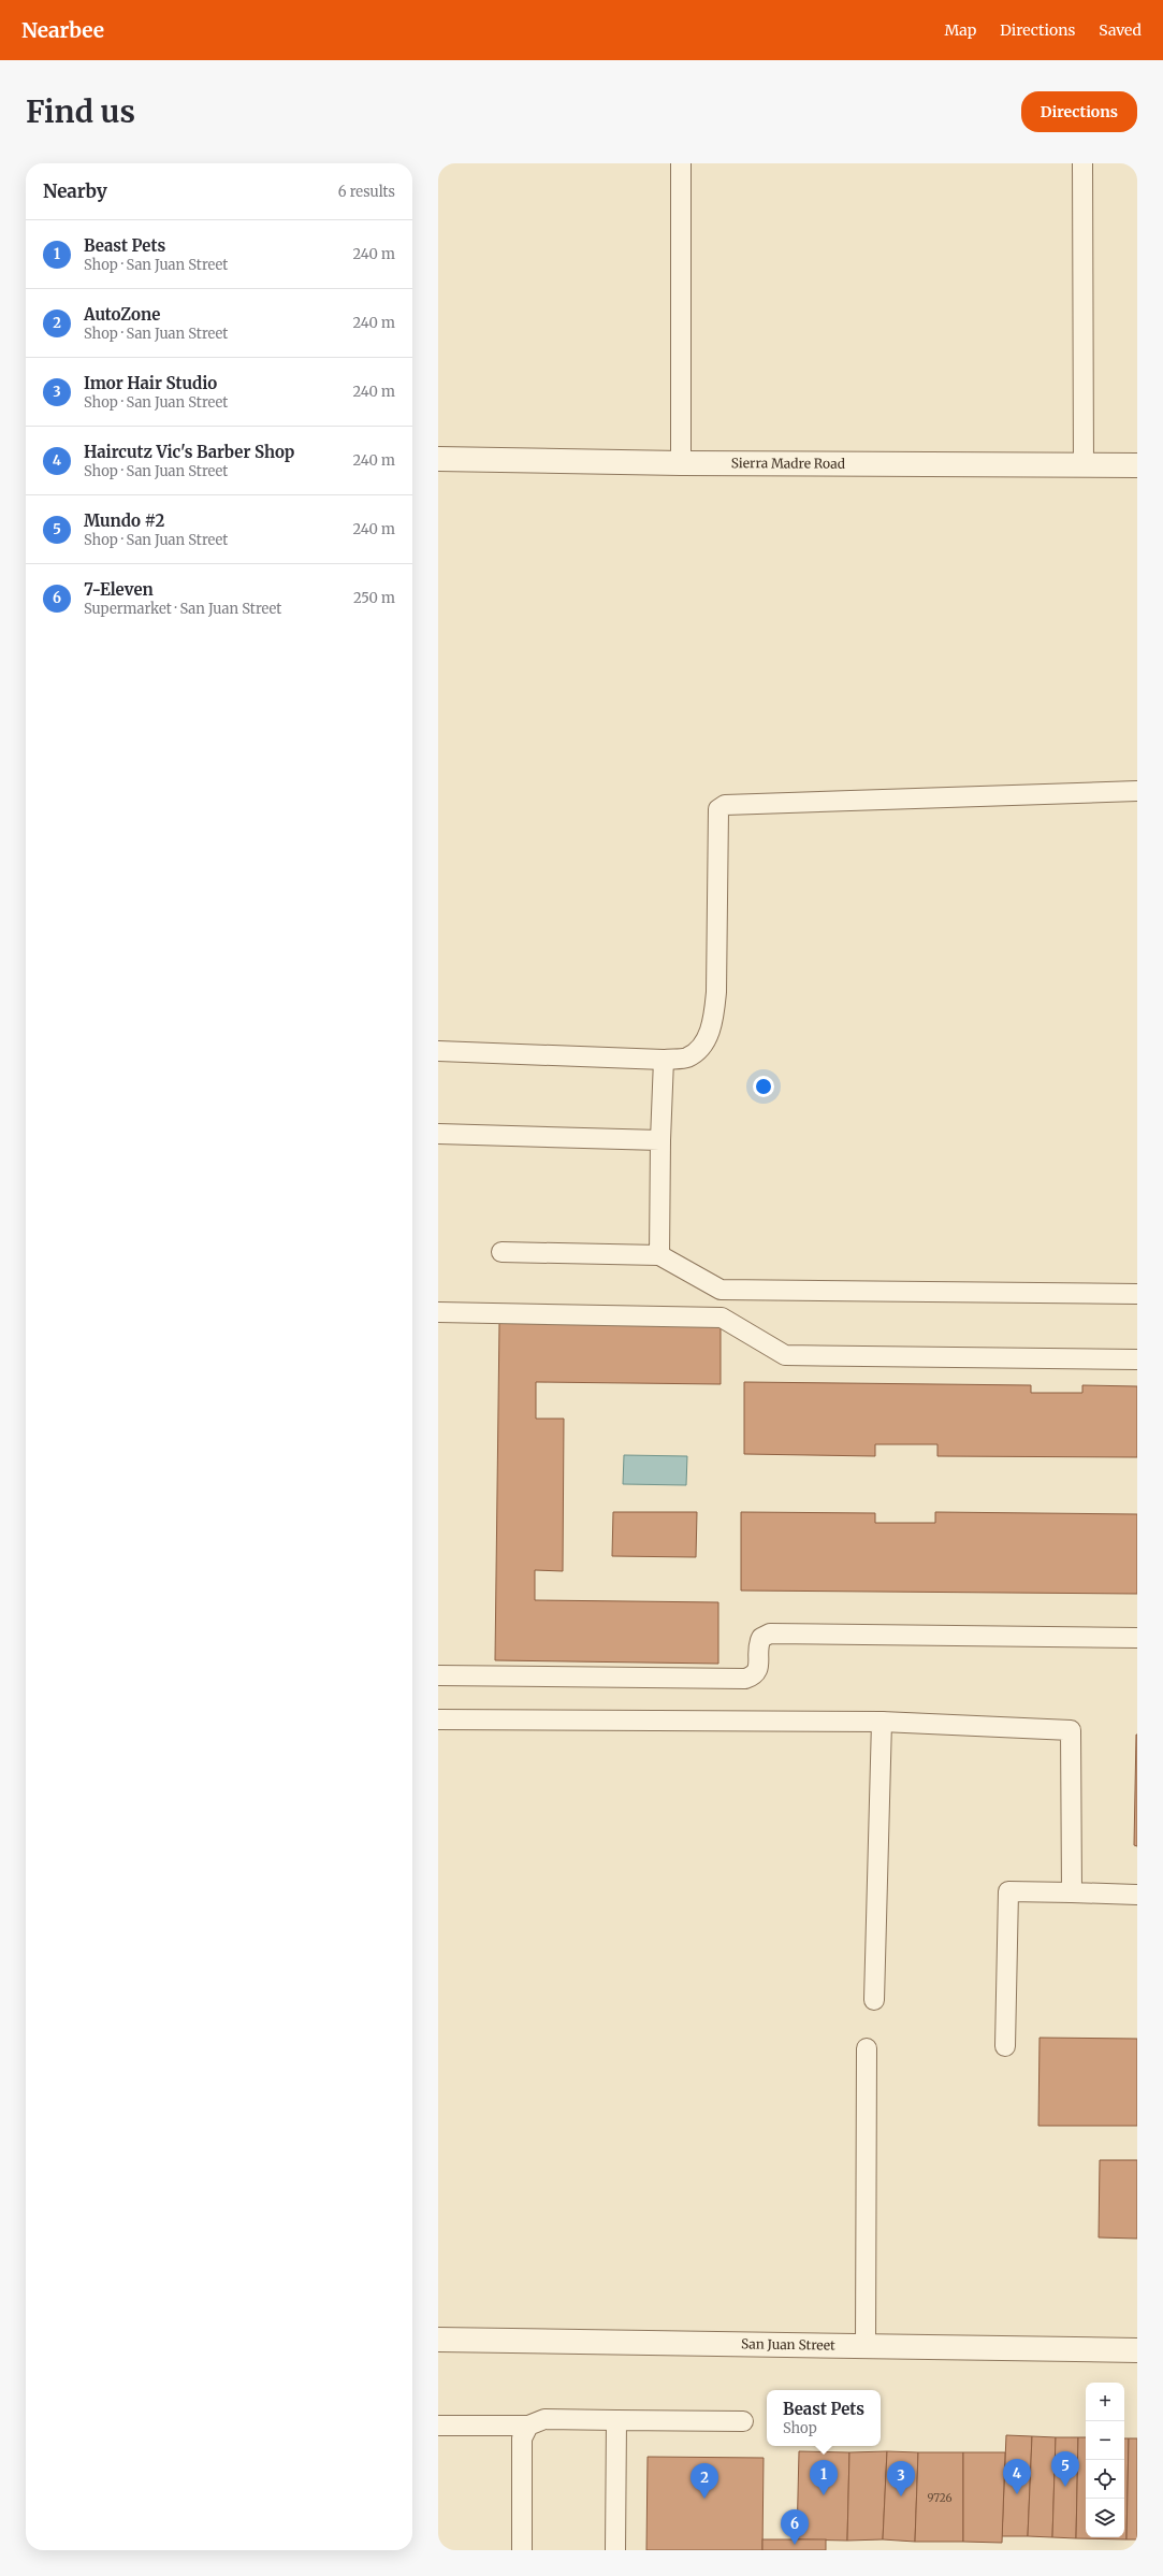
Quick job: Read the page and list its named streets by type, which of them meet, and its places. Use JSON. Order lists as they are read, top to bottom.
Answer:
{
  "streets": {
    "street": ["Sierra Madre Road", "San Juan Street"]
  },
  "house_numbers": ["9726"],
  "page": {
    "header": "Nearbee",
    "nav": ["Map", "Directions", "Saved"],
    "buttons": "Directions",
    "title": "Find us",
    "heading": ["Nearby", "6 results"],
    "list": [
      {
        "mark": "1",
        "name": "Beast Pets",
        "note": "Shop · San Juan Street",
        "value": "240 m"
      },
      {
        "mark": "2",
        "name": "AutoZone",
        "note": "Shop · San Juan Street",
        "value": "240 m"
      },
      {
        "mark": "3",
        "name": "Imor Hair Studio",
        "note": "Shop · San Juan Street",
        "value": "240 m"
      },
      {
        "mark": "4",
        "name": "Haircutz Vic's Barber Shop",
        "note": "Shop · San Juan Street",
        "value": "240 m"
      },
      {
        "mark": "5",
        "name": "Mundo #2",
        "note": "Shop · San Juan Street",
        "value": "240 m"
      },
      {
        "mark": "6",
        "name": "7-Eleven",
        "note": "Supermarket · San Juan Street",
        "value": "250 m"
      }
    ],
    "map_buttons": ["+", "−"],
    "popup": ["Beast Pets", "Shop"],
    "pins": [
      "5",
      "4",
      "1",
      "3",
      "2",
      "6"
    ]
  }
}
